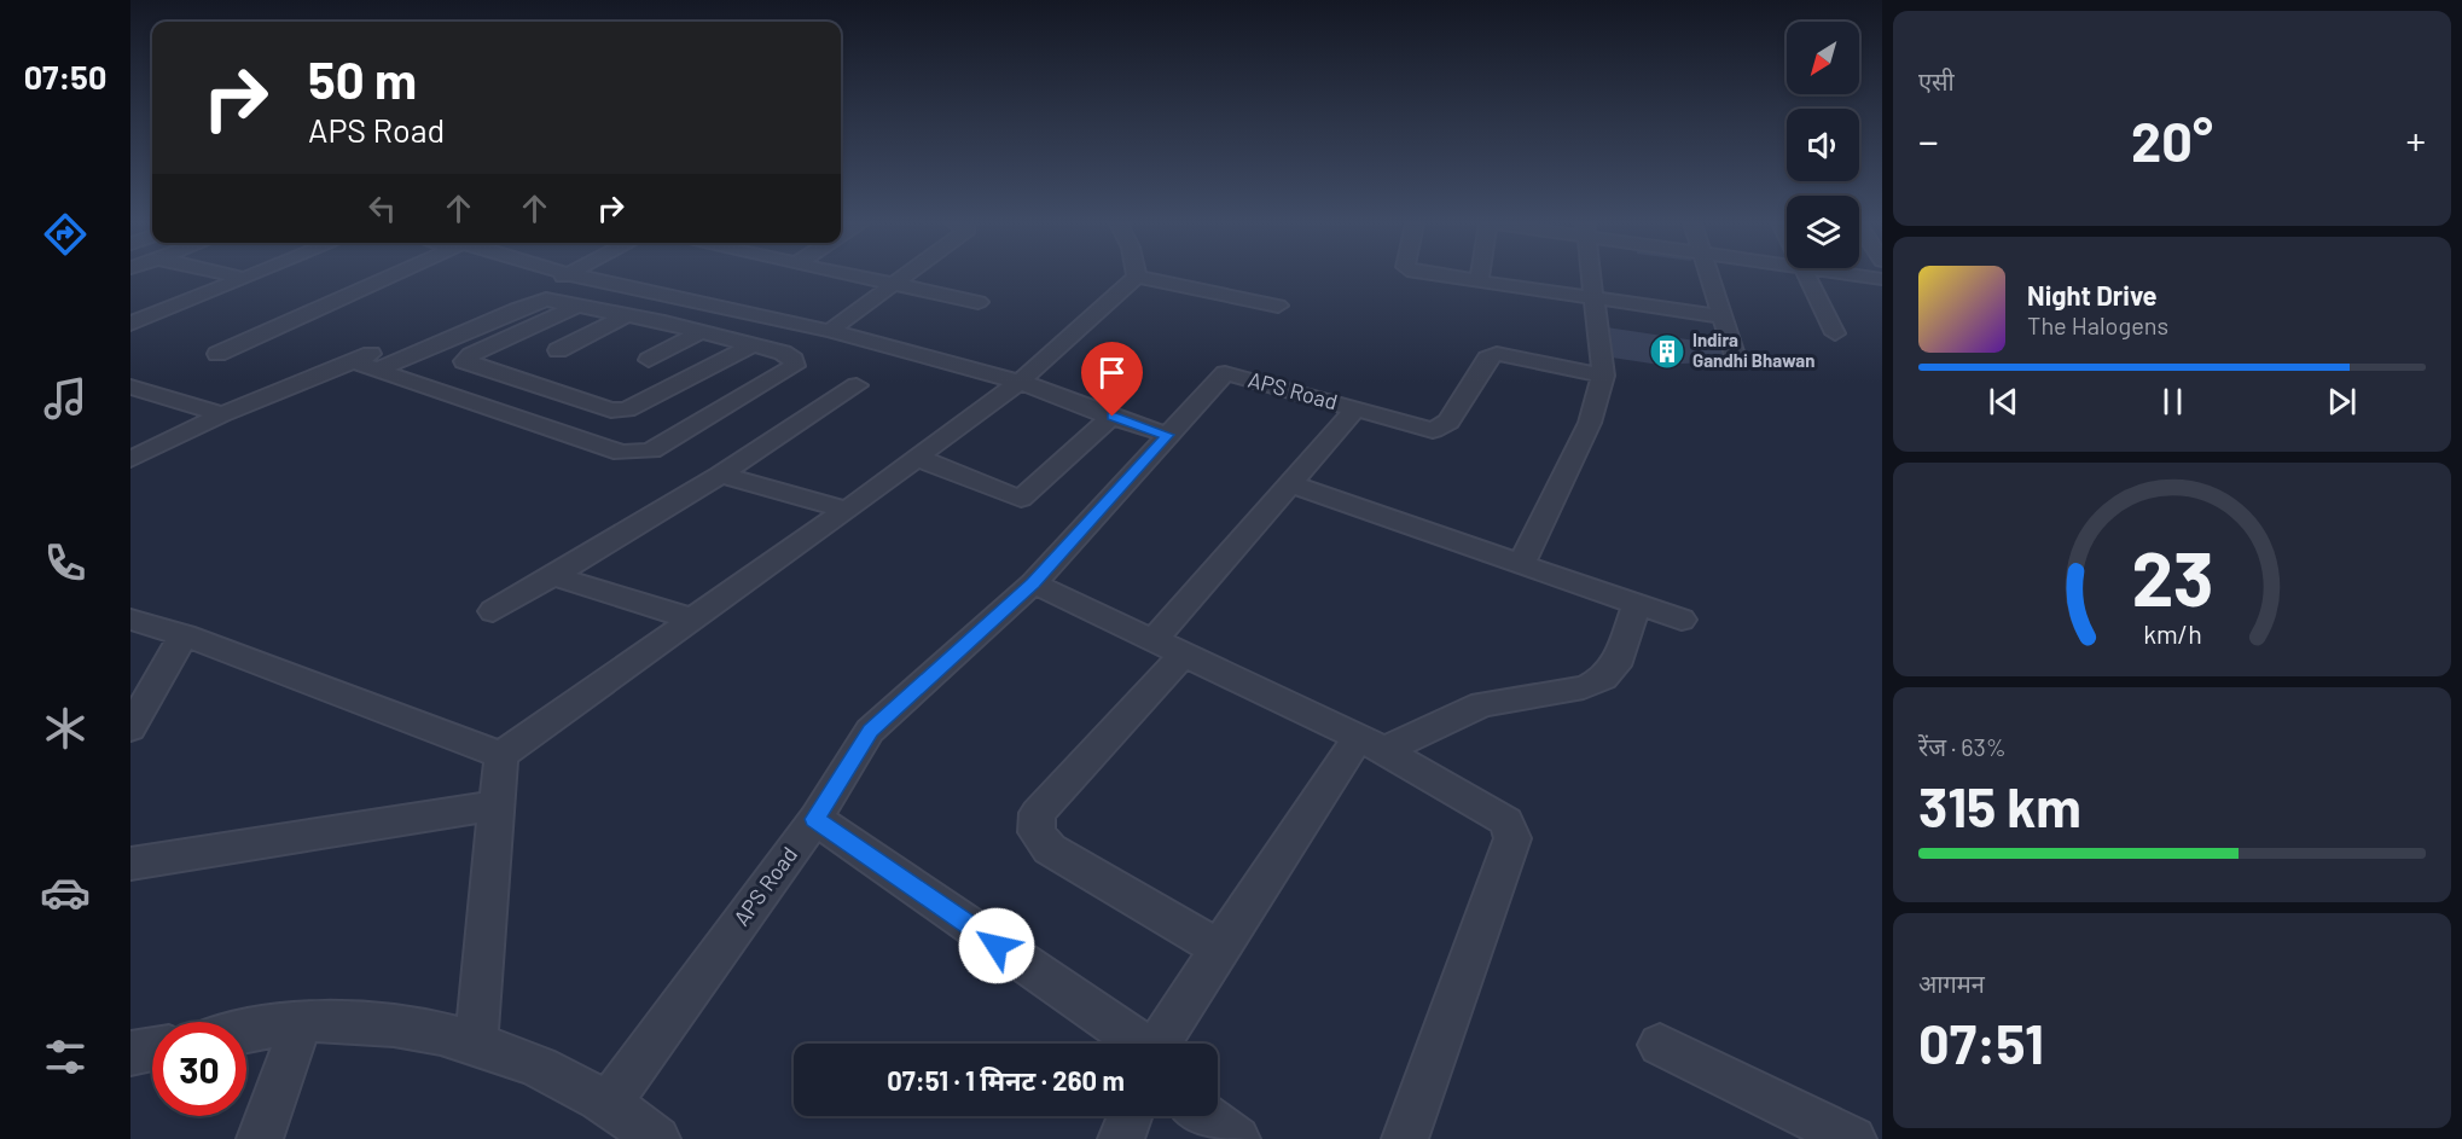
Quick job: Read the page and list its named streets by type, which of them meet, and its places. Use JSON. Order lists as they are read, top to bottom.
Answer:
{
  "streets": {
    "street": ["APS Road"]
  },
  "places": {
    "building": ["Indira Gandhi Bhawan"]
  },
  "north": "bottom left",
  "page": {
    "tabs": "07:50",
    "tile": [
      "एसी",
      ["रेंज · 63%", "315 km"],
      ["आगमन", "07:51"]
    ],
    "turn": ["50 m", "APS Road"],
    "heat": ["−", "20°", "+"],
    "song": ["Night Drive", "The Halogens"],
    "limit": "30",
    "trip": "07:51 · 1 मिनट · 260 m",
    "gauge": ["23", "km/h"]
  }
}
